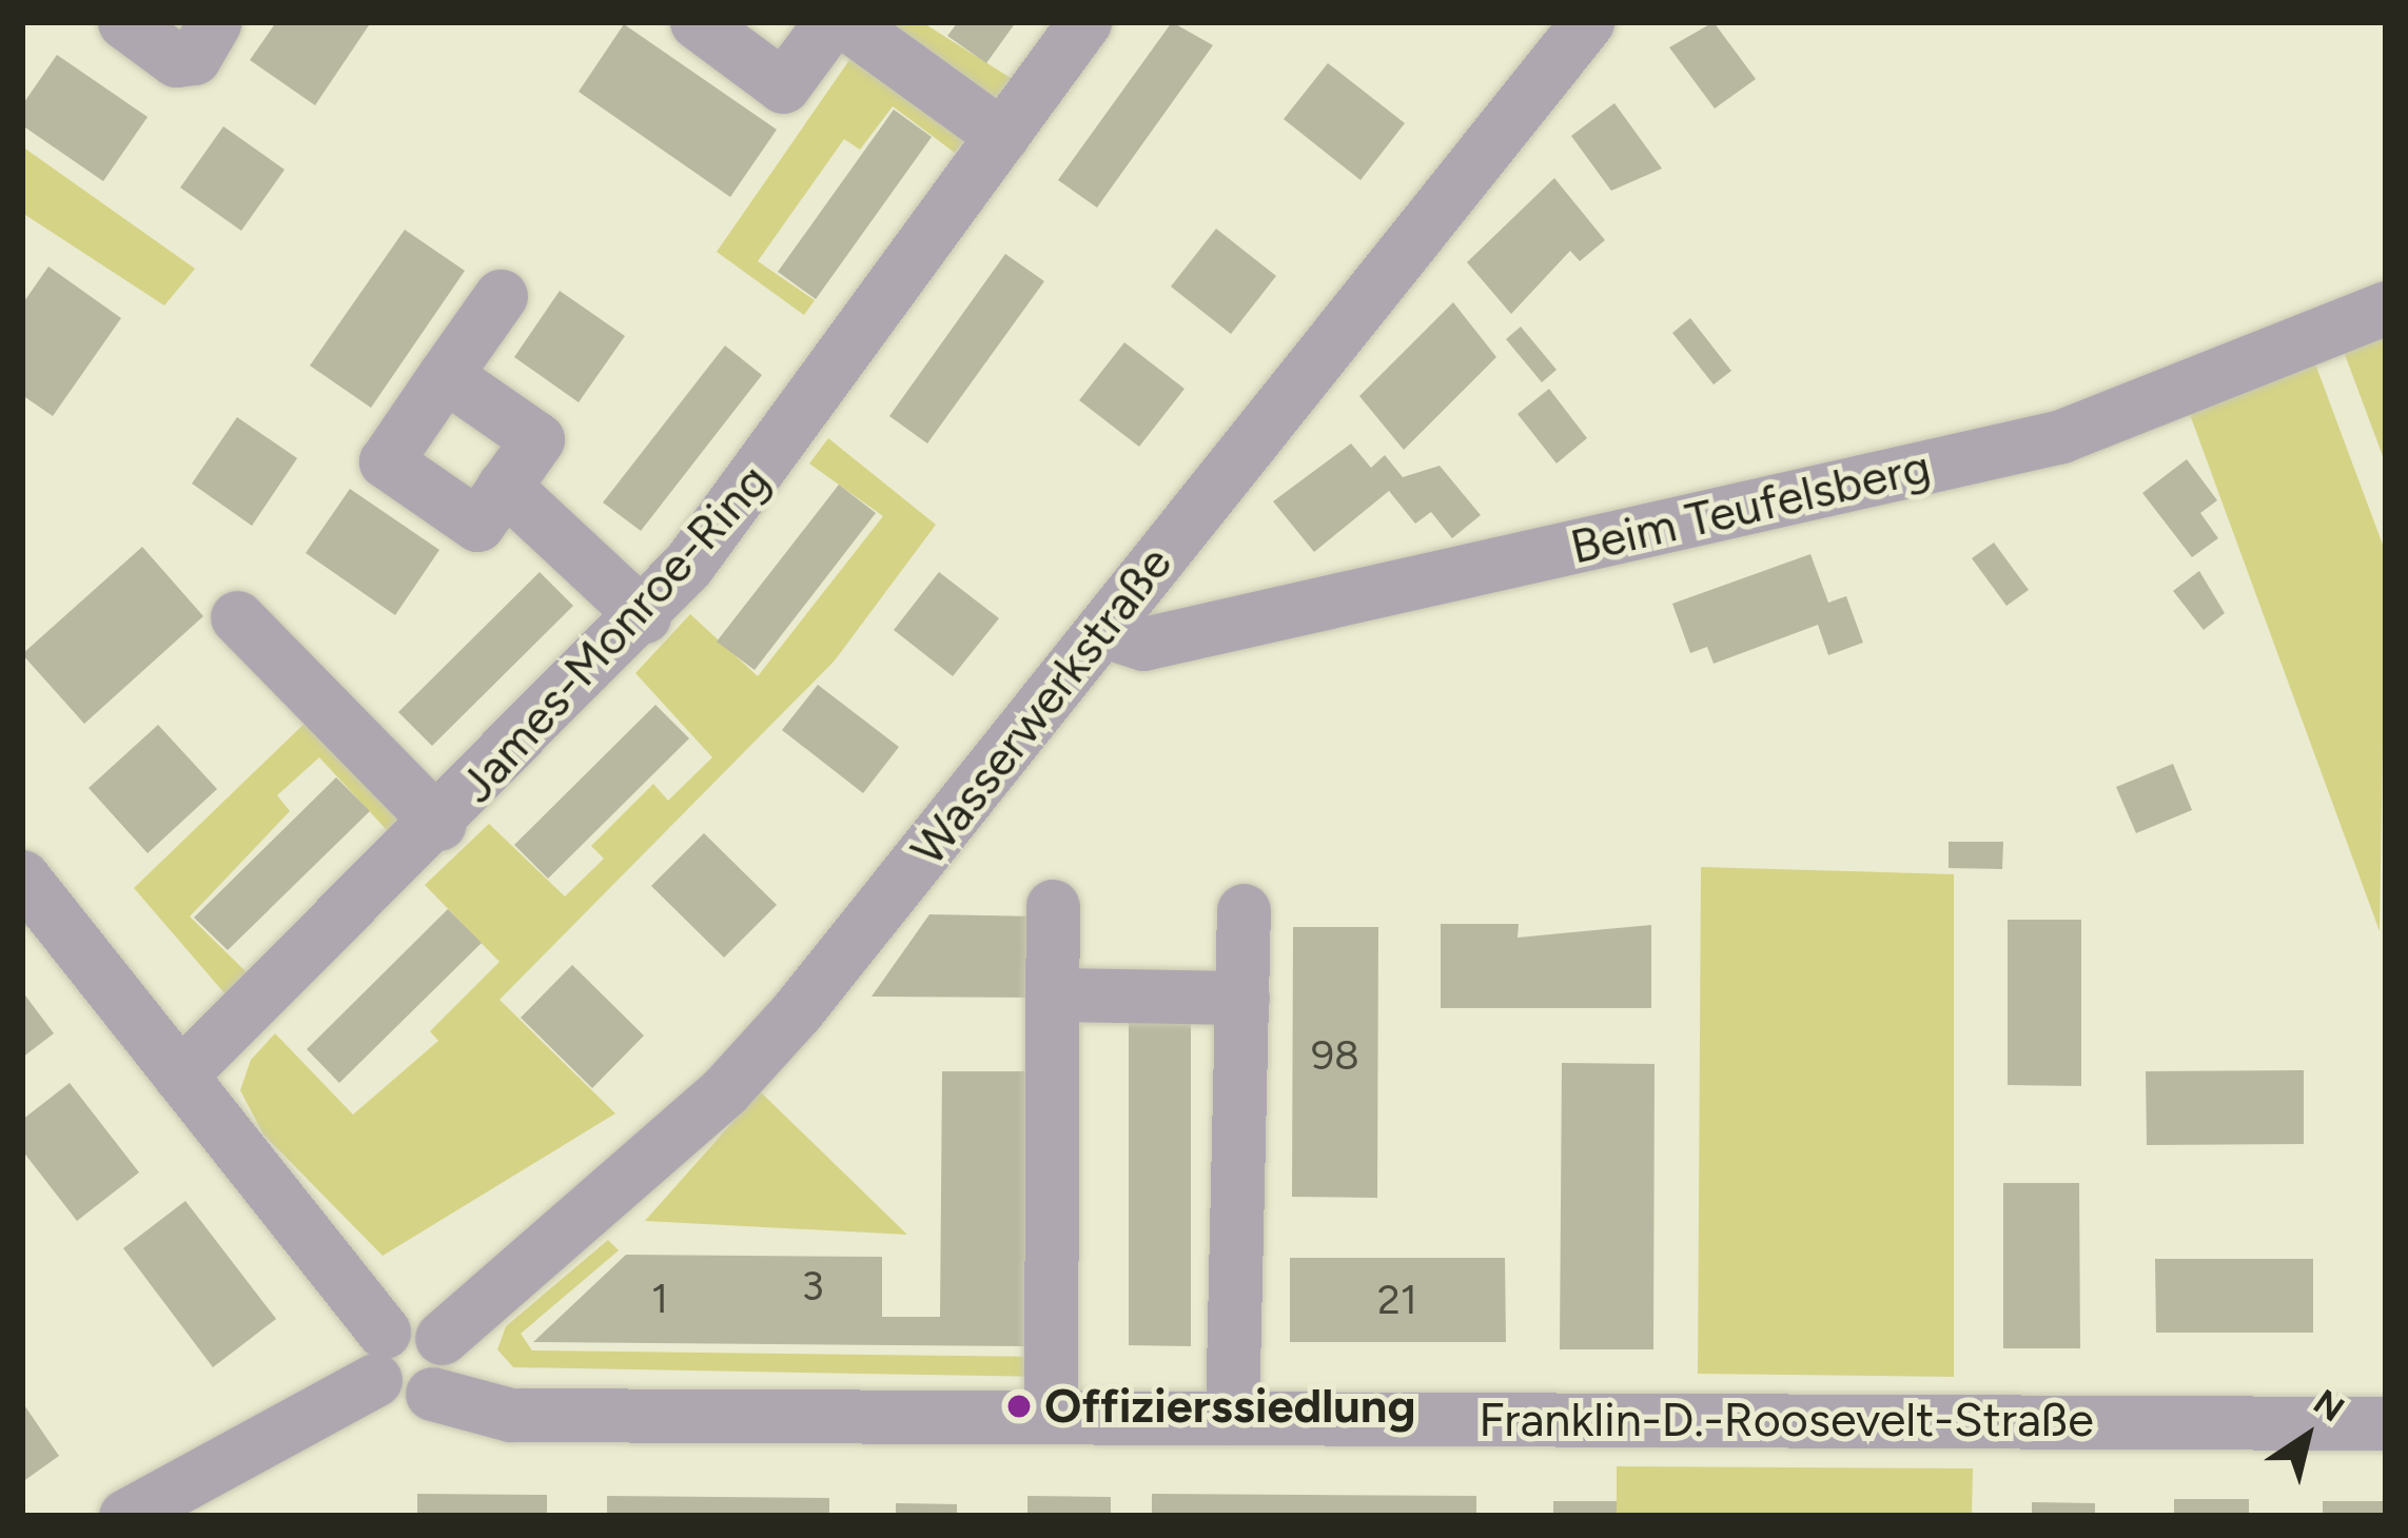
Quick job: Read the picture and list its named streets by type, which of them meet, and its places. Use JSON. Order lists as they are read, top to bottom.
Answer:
{
  "streets": {
    "street": [
      "Beim Teufelsberg",
      "James-Monroe-Ring",
      "Wasserwerkstraße",
      "Franklin-D.-Roosevelt-Straße"
    ]
  },
  "crossings": [
    ["Beim Teufelsberg", "Wasserwerkstraße"]
  ],
  "places": ["Offizierssiedlung"],
  "house_numbers": [
    "98",
    "3",
    "1",
    "21"
  ],
  "north": "top right"
}
